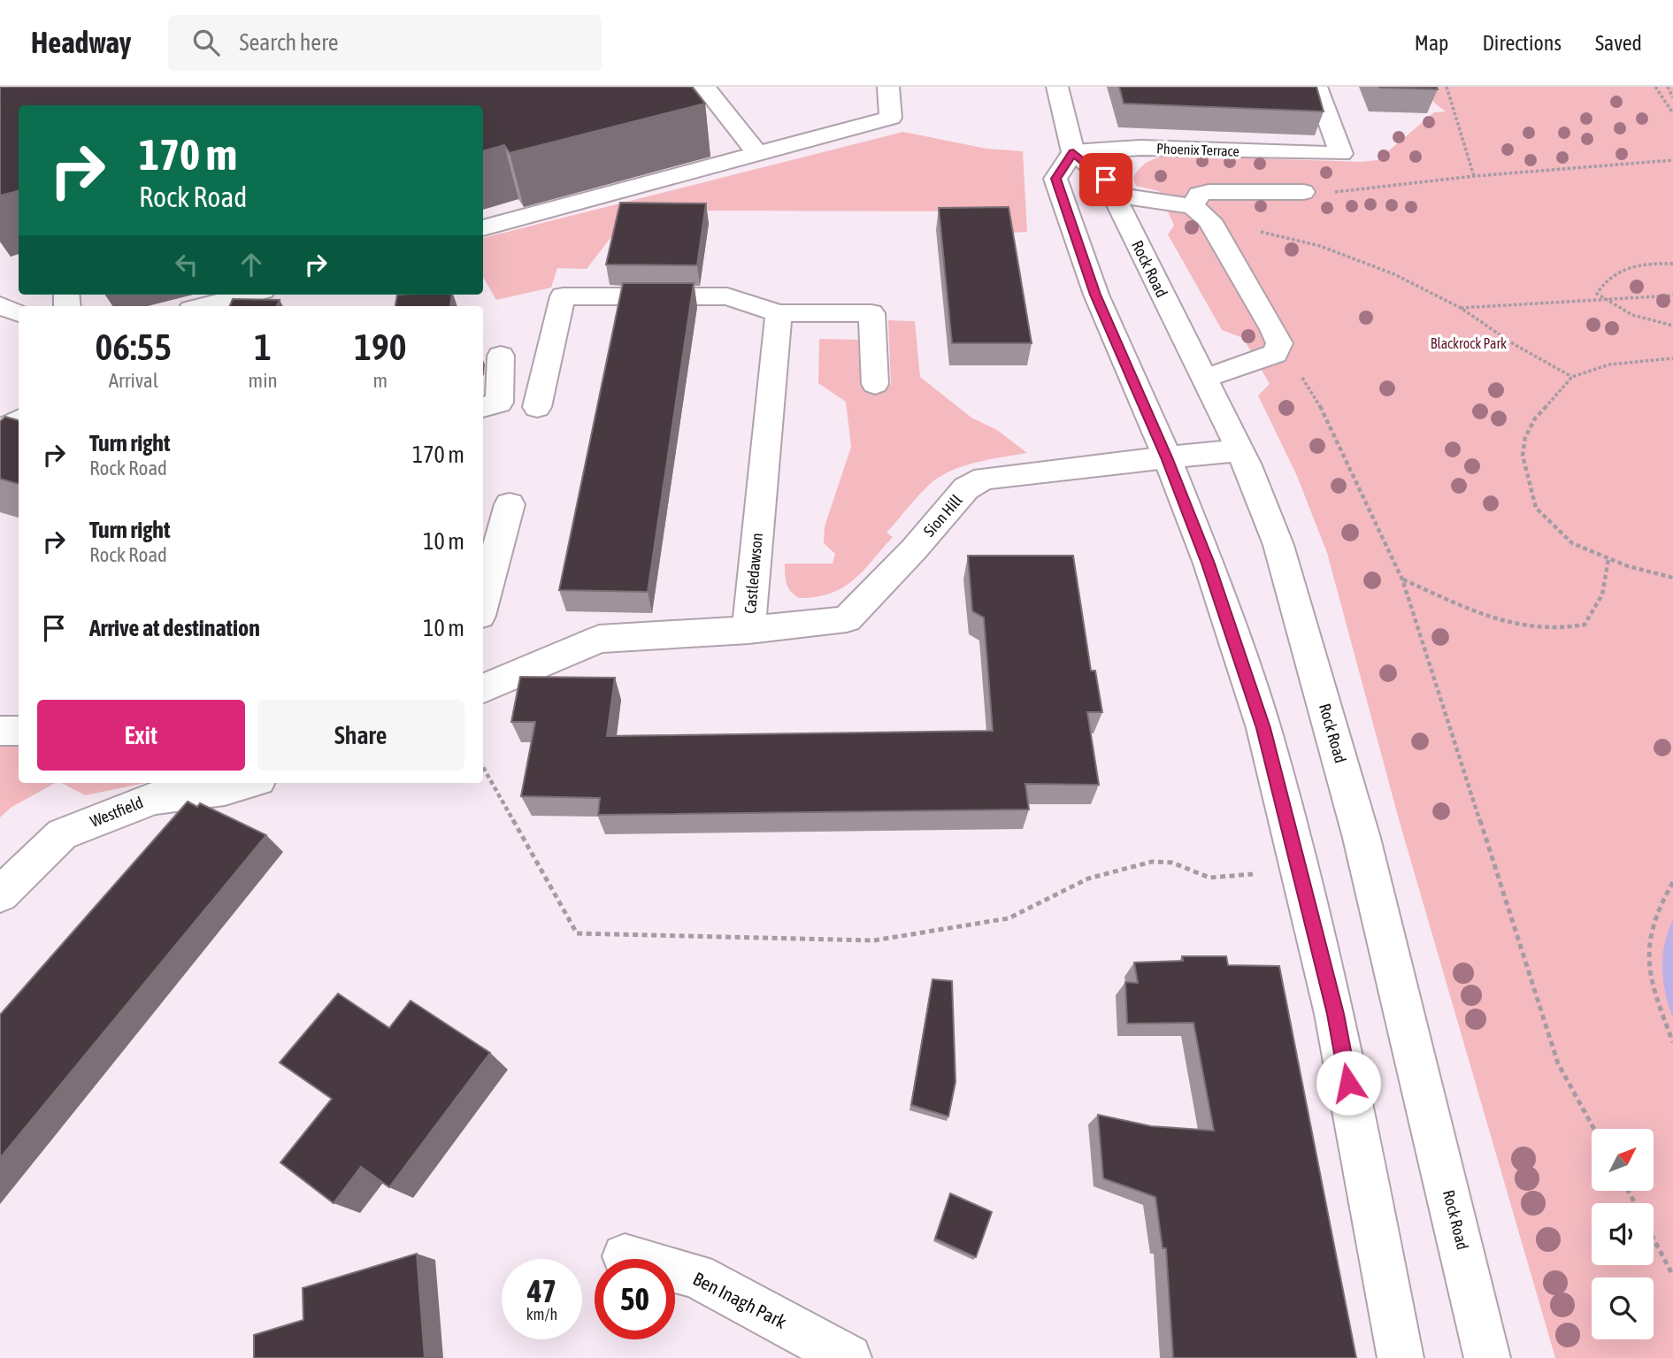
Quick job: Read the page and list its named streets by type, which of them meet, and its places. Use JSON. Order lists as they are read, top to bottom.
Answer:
{
  "streets": {
    "main road": [
      "Phoenix Terrace",
      "Rock Road",
      "Sion Hill",
      "Castledawson",
      "Westfield",
      "Ben Inagh Park"
    ]
  },
  "crossings": [
    ["Phoenix Terrace", "Rock Road"],
    ["Rock Road", "Sion Hill"],
    ["Sion Hill", "Castledawson"]
  ],
  "parks": ["Blackrock Park"],
  "north": "top right",
  "page": {
    "header": "Headway",
    "search": "Search here",
    "nav": ["Map", "Directions", "Saved"],
    "turn": ["170 m", "Rock Road"],
    "eta": [
      "06:55",
      "Arrival",
      "1",
      "min",
      "190",
      "m"
    ],
    "list": [
      {
        "name": "Turn right",
        "note": "Rock Road",
        "value": "170 m"
      },
      {
        "name": "Turn right",
        "note": "Rock Road",
        "value": "10 m"
      },
      {
        "name": "Arrive at destination",
        "value": "10 m"
      }
    ],
    "buttons": ["Exit", "Share"],
    "speed": "47 km/h",
    "limit": "50"
  }
}
